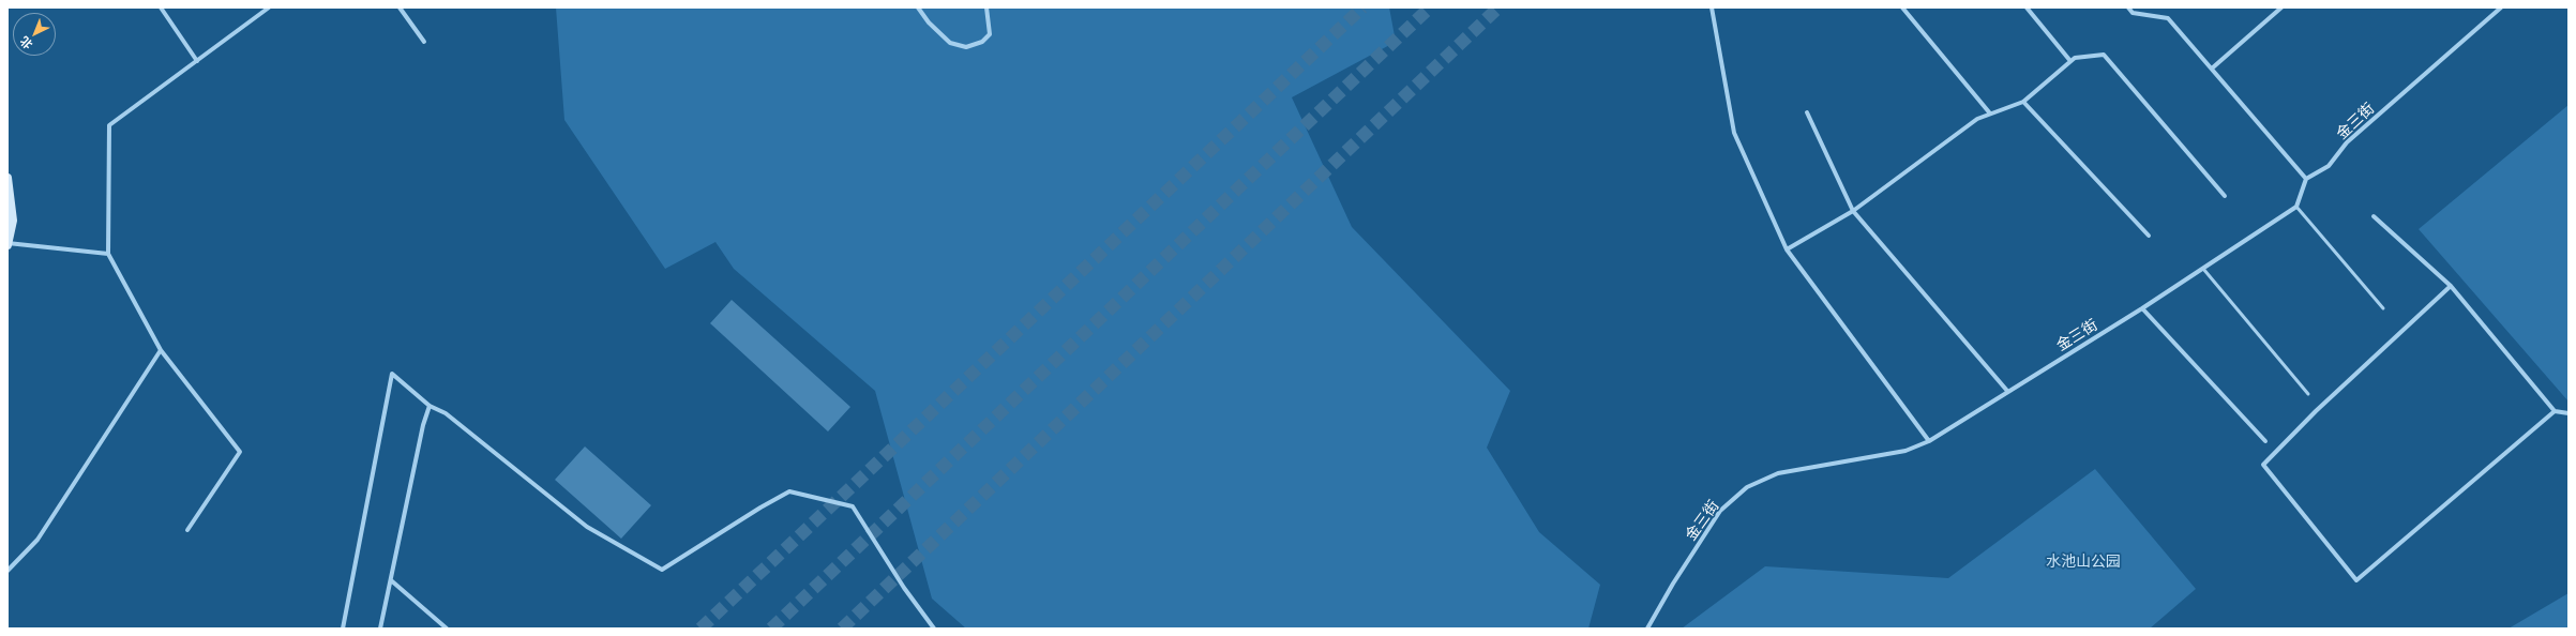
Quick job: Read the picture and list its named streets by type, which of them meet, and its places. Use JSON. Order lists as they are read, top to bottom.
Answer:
{
  "streets": {
    "street": ["金三街"]
  },
  "parks": ["水池山公园"],
  "north": "bottom left"
}
